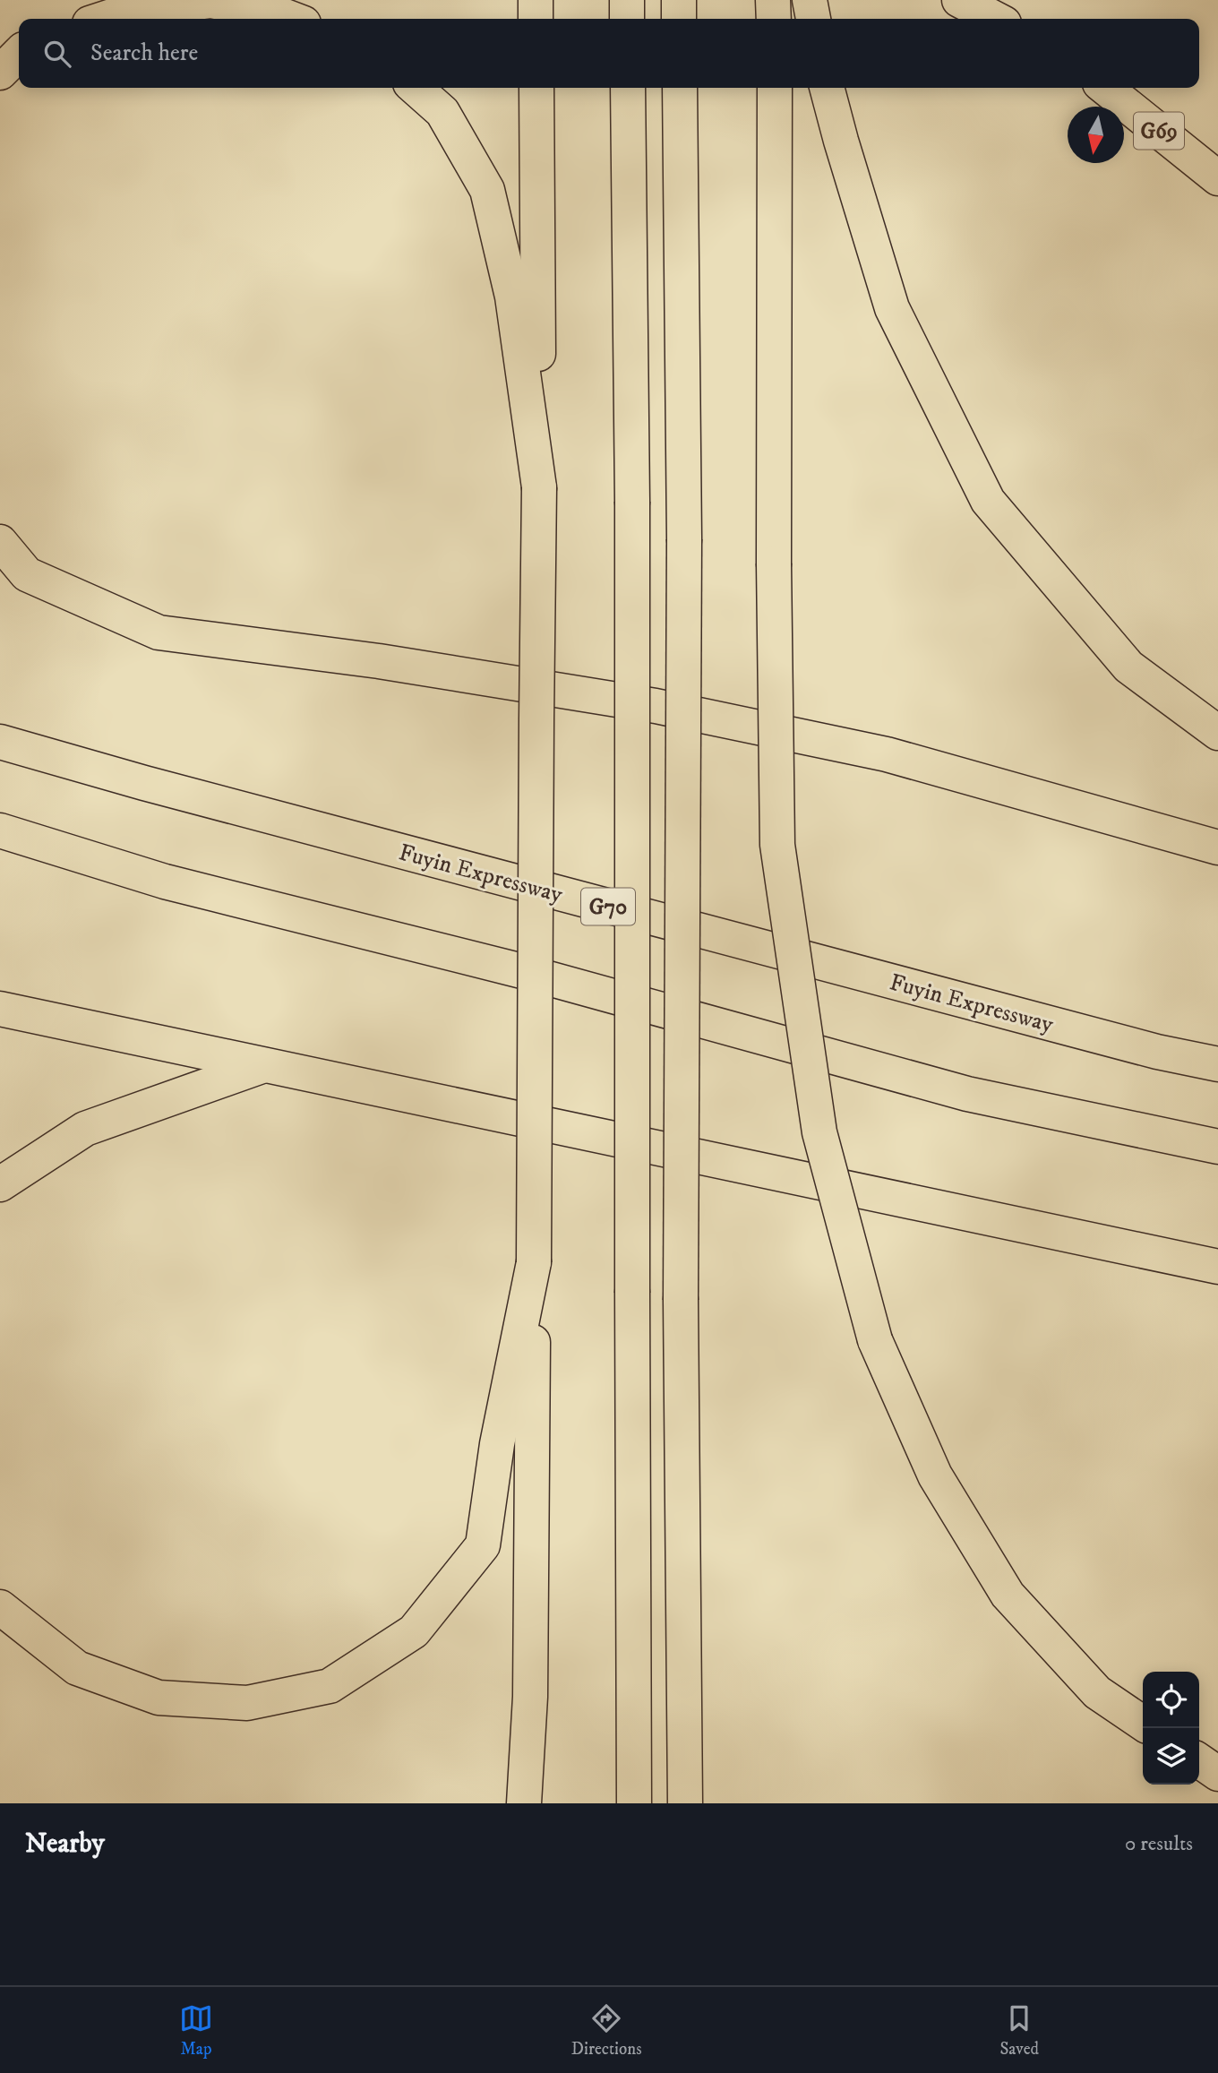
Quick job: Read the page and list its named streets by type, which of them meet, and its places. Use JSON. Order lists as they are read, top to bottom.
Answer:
{
  "streets": {
    "highway": ["G69", "Fuyin Expressway", "G70"]
  },
  "north": "bottom",
  "page": {
    "search": "Search here",
    "heading": ["Nearby", "0 results"],
    "nav": ["Map", "Directions", "Saved"]
  }
}
